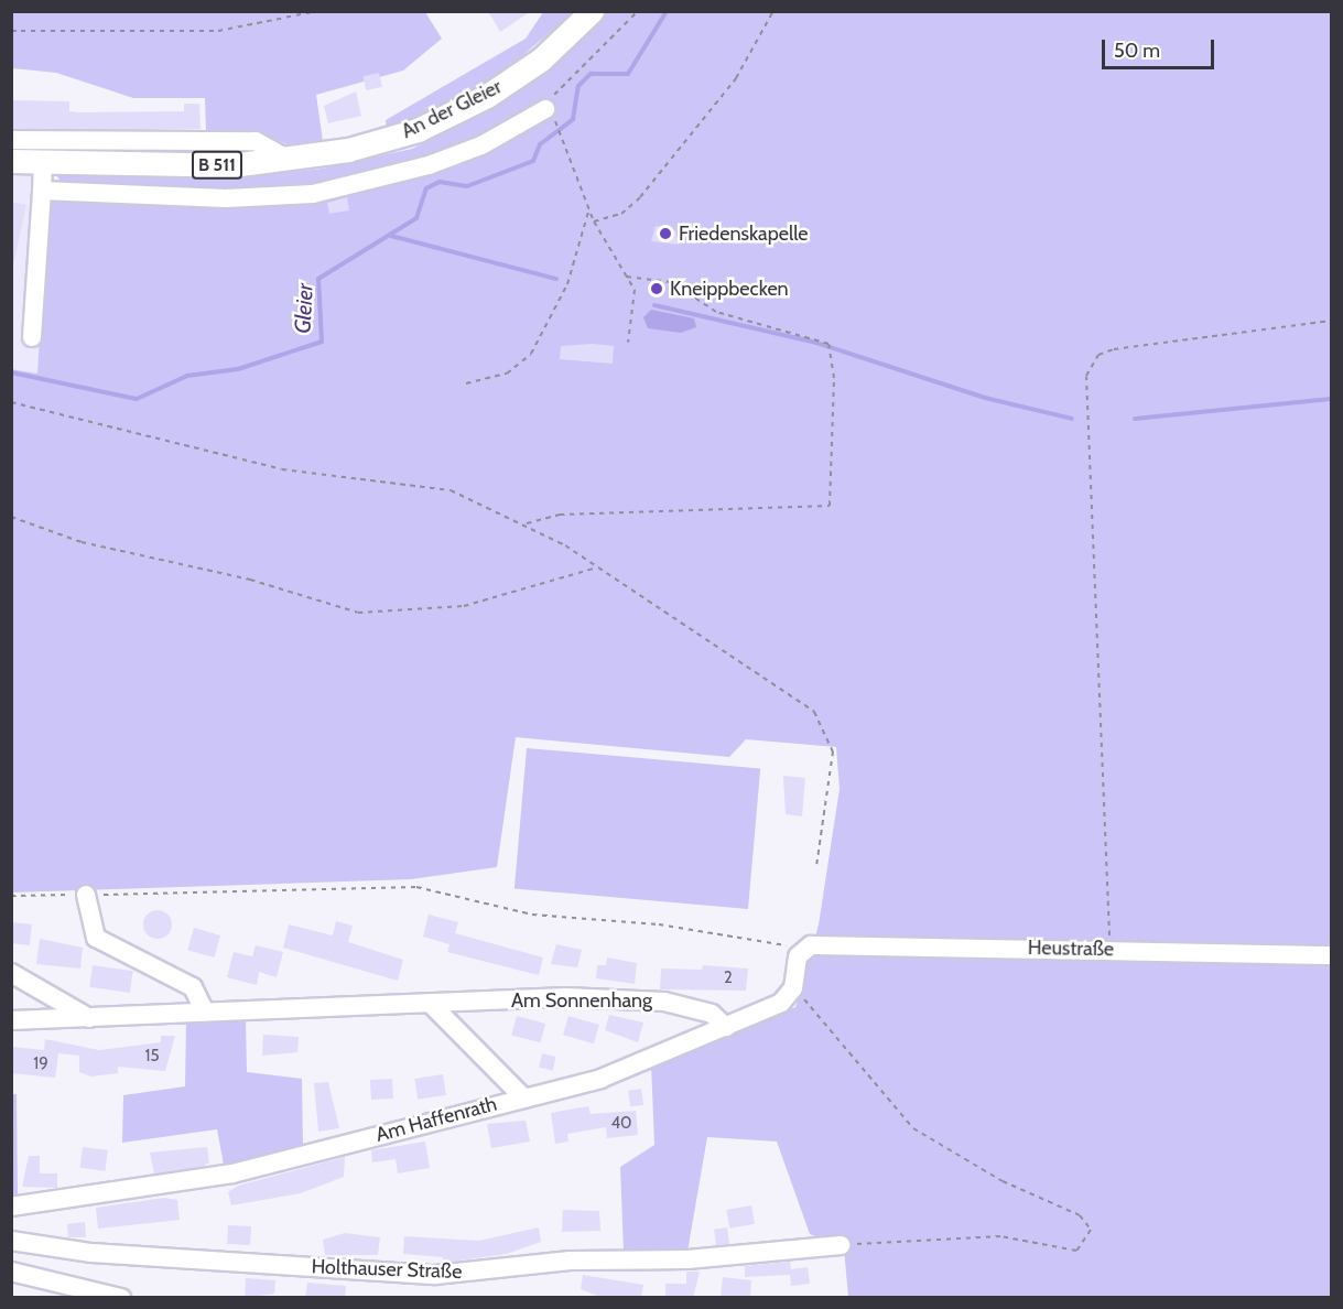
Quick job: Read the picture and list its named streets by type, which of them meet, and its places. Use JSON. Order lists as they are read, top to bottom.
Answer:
{
  "streets": {
    "main road": ["An der Gleier", "B 511"],
    "street": [
      "Heustraße",
      "Am Sonnenhang",
      "Am Haffenrath",
      "Holthauser Straße"
    ]
  },
  "crossings": [
    ["Am Sonnenhang", "Am Haffenrath"]
  ],
  "water": ["Gleier"],
  "places": ["Friedenskapelle", "Kneippbecken"],
  "house_numbers": [
    "2",
    "15",
    "19",
    "40"
  ],
  "scale_bar": "50 m"
}
